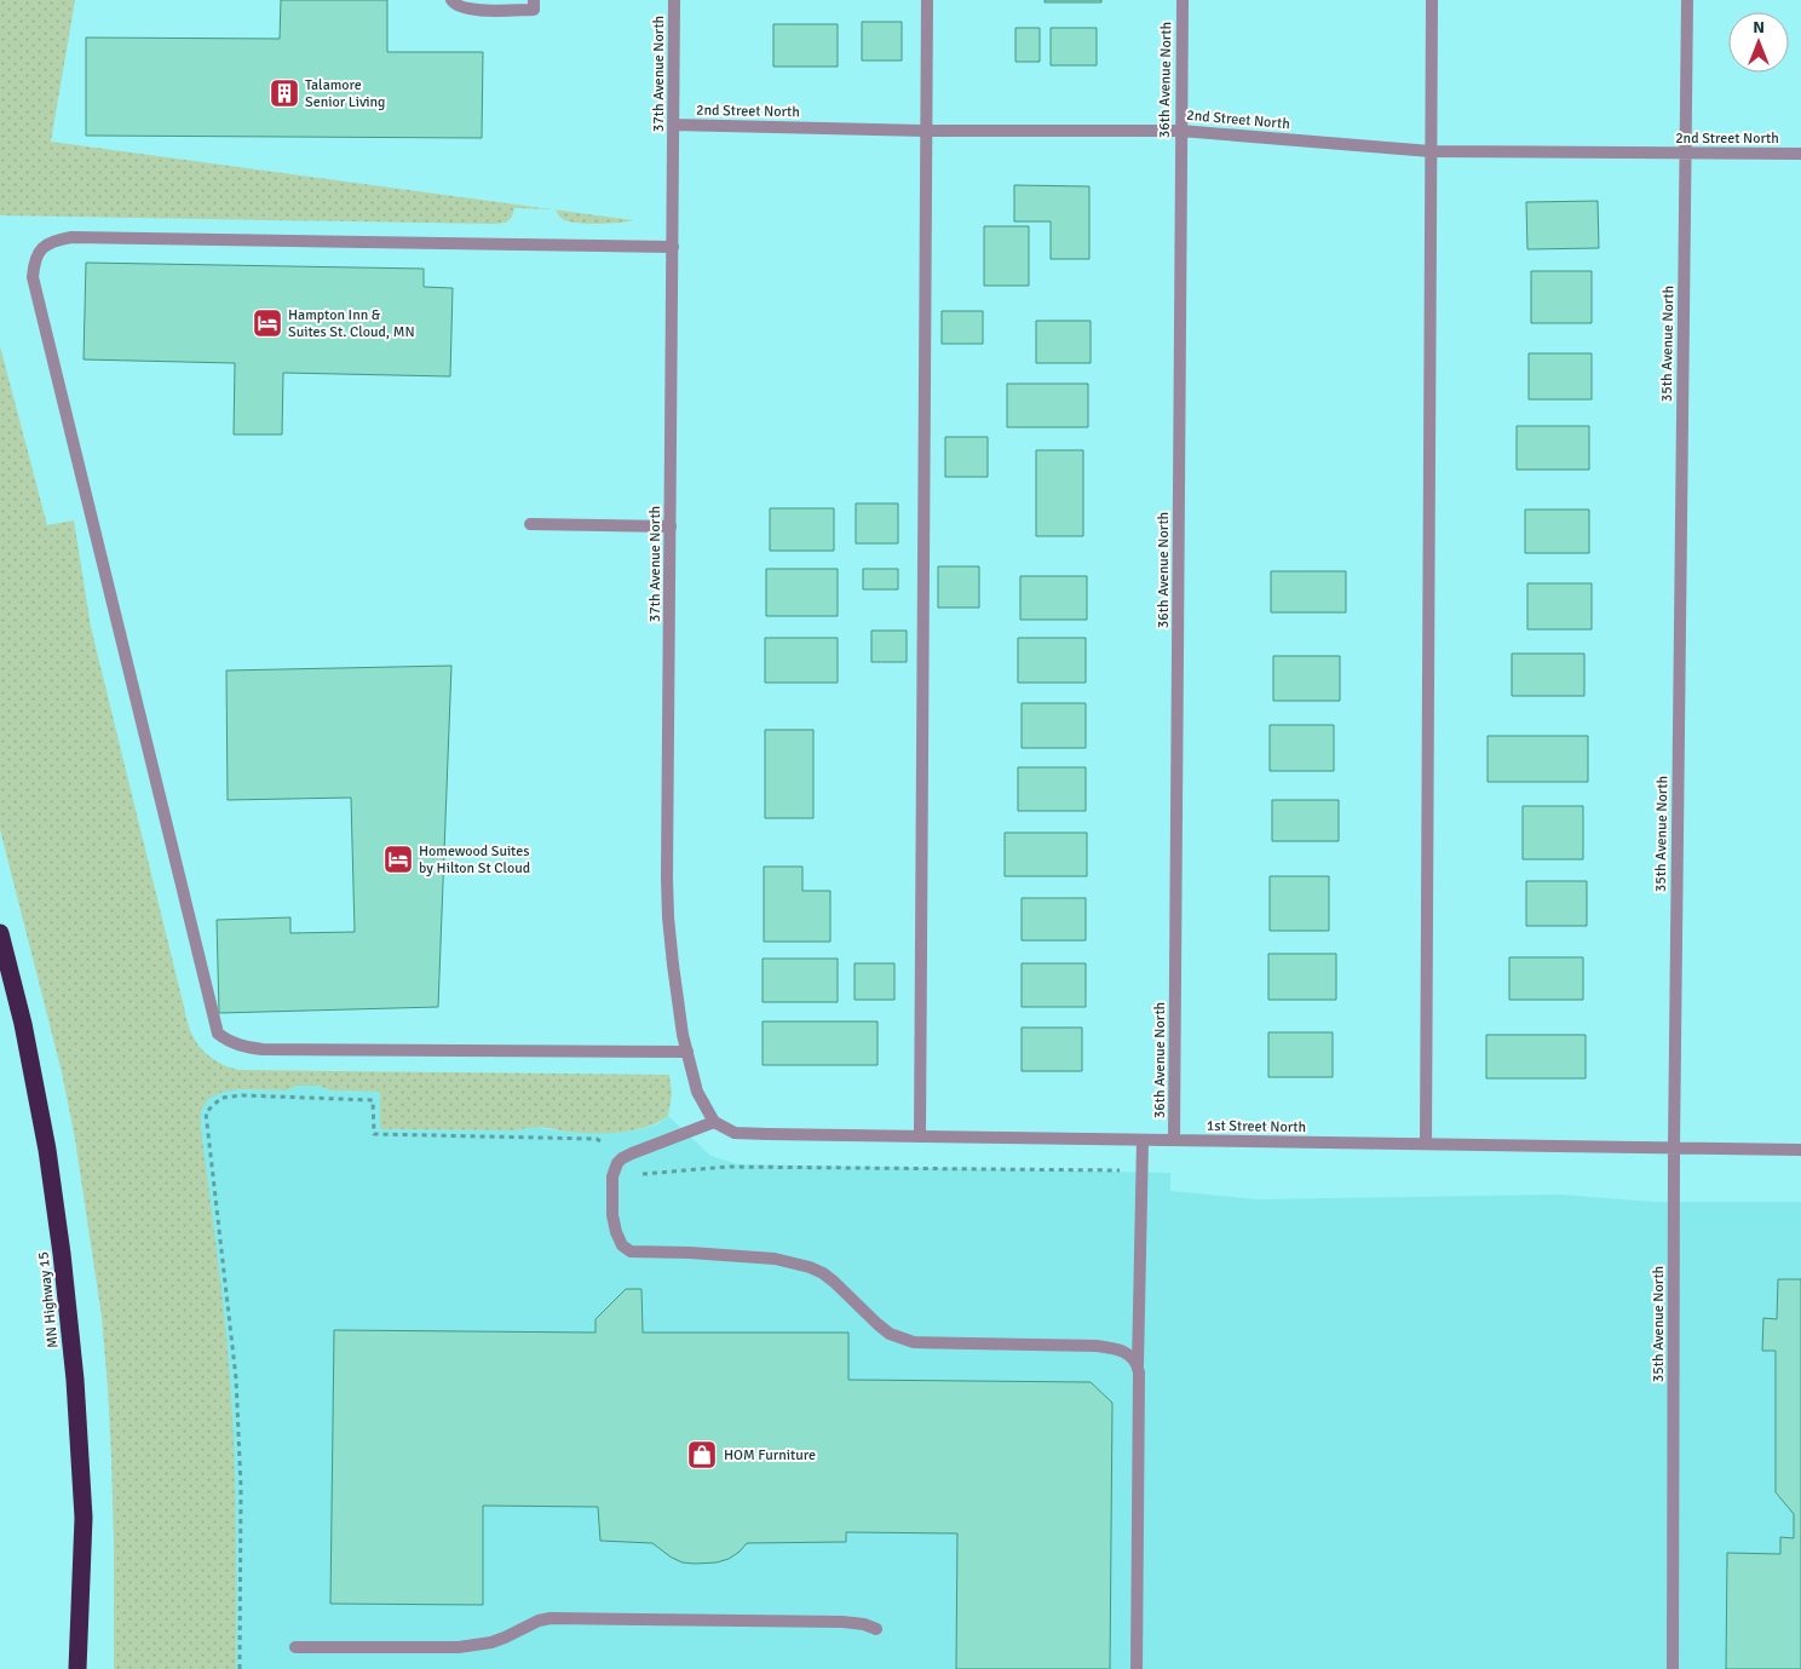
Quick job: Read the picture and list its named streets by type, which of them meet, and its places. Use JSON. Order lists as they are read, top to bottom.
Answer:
{
  "streets": {
    "highway": ["MN Highway 15"],
    "street": [
      "37th Avenue North",
      "36th Avenue North",
      "2nd Street North",
      "35th Avenue North",
      "1st Street North"
    ]
  },
  "crossings": [
    ["37th Avenue North", "2nd Street North"],
    ["37th Avenue North", "1st Street North"],
    ["36th Avenue North", "2nd Street North"],
    ["36th Avenue North", "1st Street North"],
    ["2nd Street North", "35th Avenue North"],
    ["35th Avenue North", "1st Street North"]
  ],
  "places": {
    "building": ["Talamore Senior Living"],
    "hotel": ["Hampton Inn & Suites St. Cloud, MN", "Homewood Suites by Hilton St Cloud"],
    "shop": ["HOM Furniture"]
  },
  "north": "top"
}
